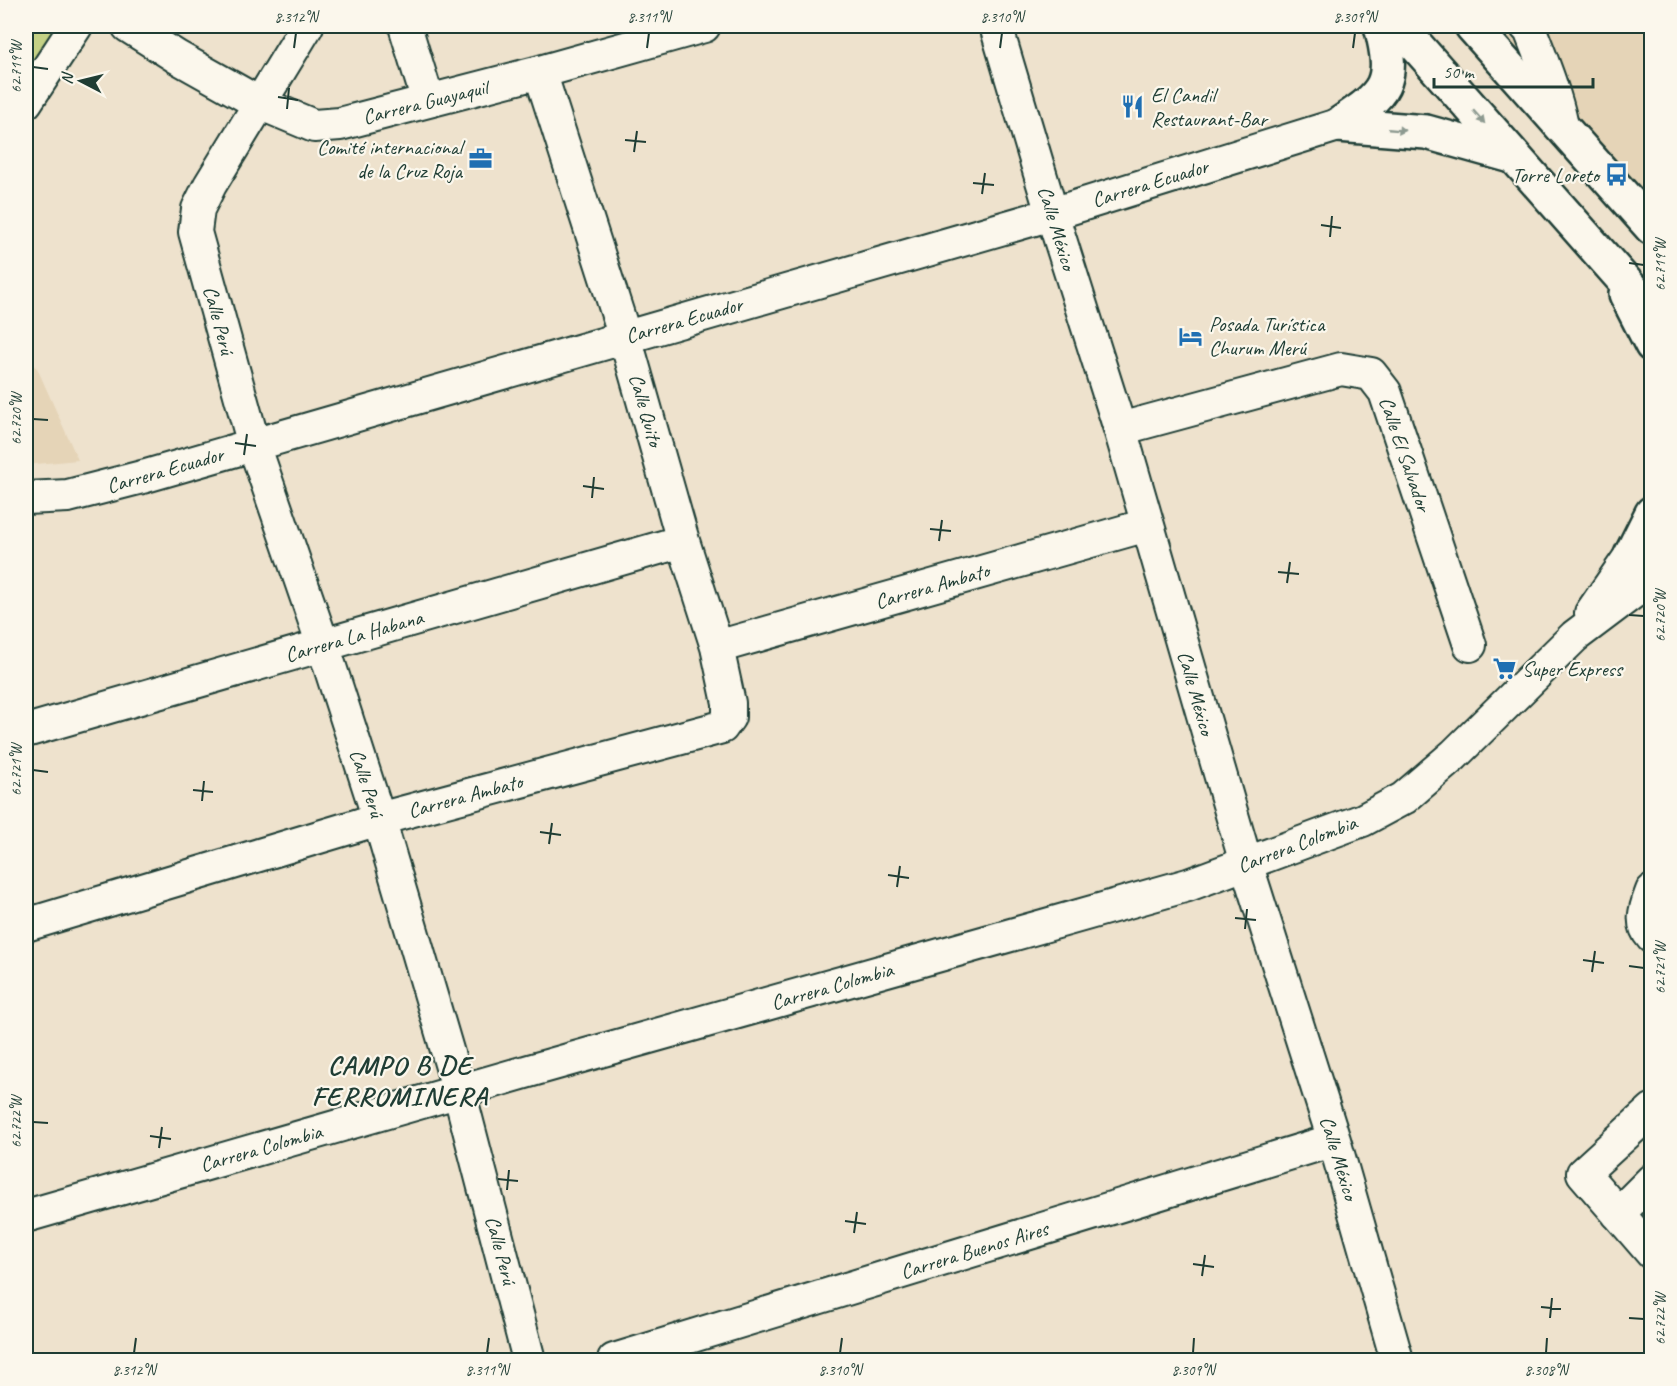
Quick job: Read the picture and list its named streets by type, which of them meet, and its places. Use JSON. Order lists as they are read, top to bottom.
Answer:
{
  "streets": {
    "street": [
      "Carrera Guayaquil",
      "Carrera Ecuador",
      "Calle México",
      "Calle Perú",
      "Calle Quito",
      "Calle El Salvador",
      "Carrera Ambato",
      "Carrera La Habana",
      "Carrera Colombia",
      "Carrera Buenos Aires"
    ]
  },
  "crossings": [
    ["Carrera Guayaquil", "Calle Perú"],
    ["Carrera Guayaquil", "Calle Quito"],
    ["Carrera Ecuador", "Calle México"],
    ["Carrera Ecuador", "Calle Perú"],
    ["Carrera Ecuador", "Calle Quito"],
    ["Calle México", "Calle El Salvador"],
    ["Calle México", "Carrera Ambato"],
    ["Calle México", "Carrera Colombia"],
    ["Calle México", "Carrera Buenos Aires"],
    ["Calle Perú", "Carrera Ambato"],
    ["Calle Perú", "Carrera La Habana"],
    ["Calle Perú", "Carrera Colombia"],
    ["Calle Quito", "Carrera Ambato"],
    ["Calle Quito", "Carrera La Habana"]
  ],
  "districts": ["CAMPO B DE FERROMINERA"],
  "places": {
    "restaurant": ["El Candil Restaurant-Bar"],
    "office": ["Comité internacional de la Cruz Roja"],
    "bus stop": ["Torre Loreto"],
    "hotel": ["Posada Turística Churum Merú"],
    "supermarket": ["Super Express"]
  },
  "scale_bar": "50 m",
  "north": "left",
  "coordinates": [
    "8.312°N",
    "8.311°N",
    "8.310°N",
    "8.309°N",
    "62.719°W",
    "62.720°W",
    "62.721°W",
    "62.722°W",
    "8.308°N"
  ]
}
